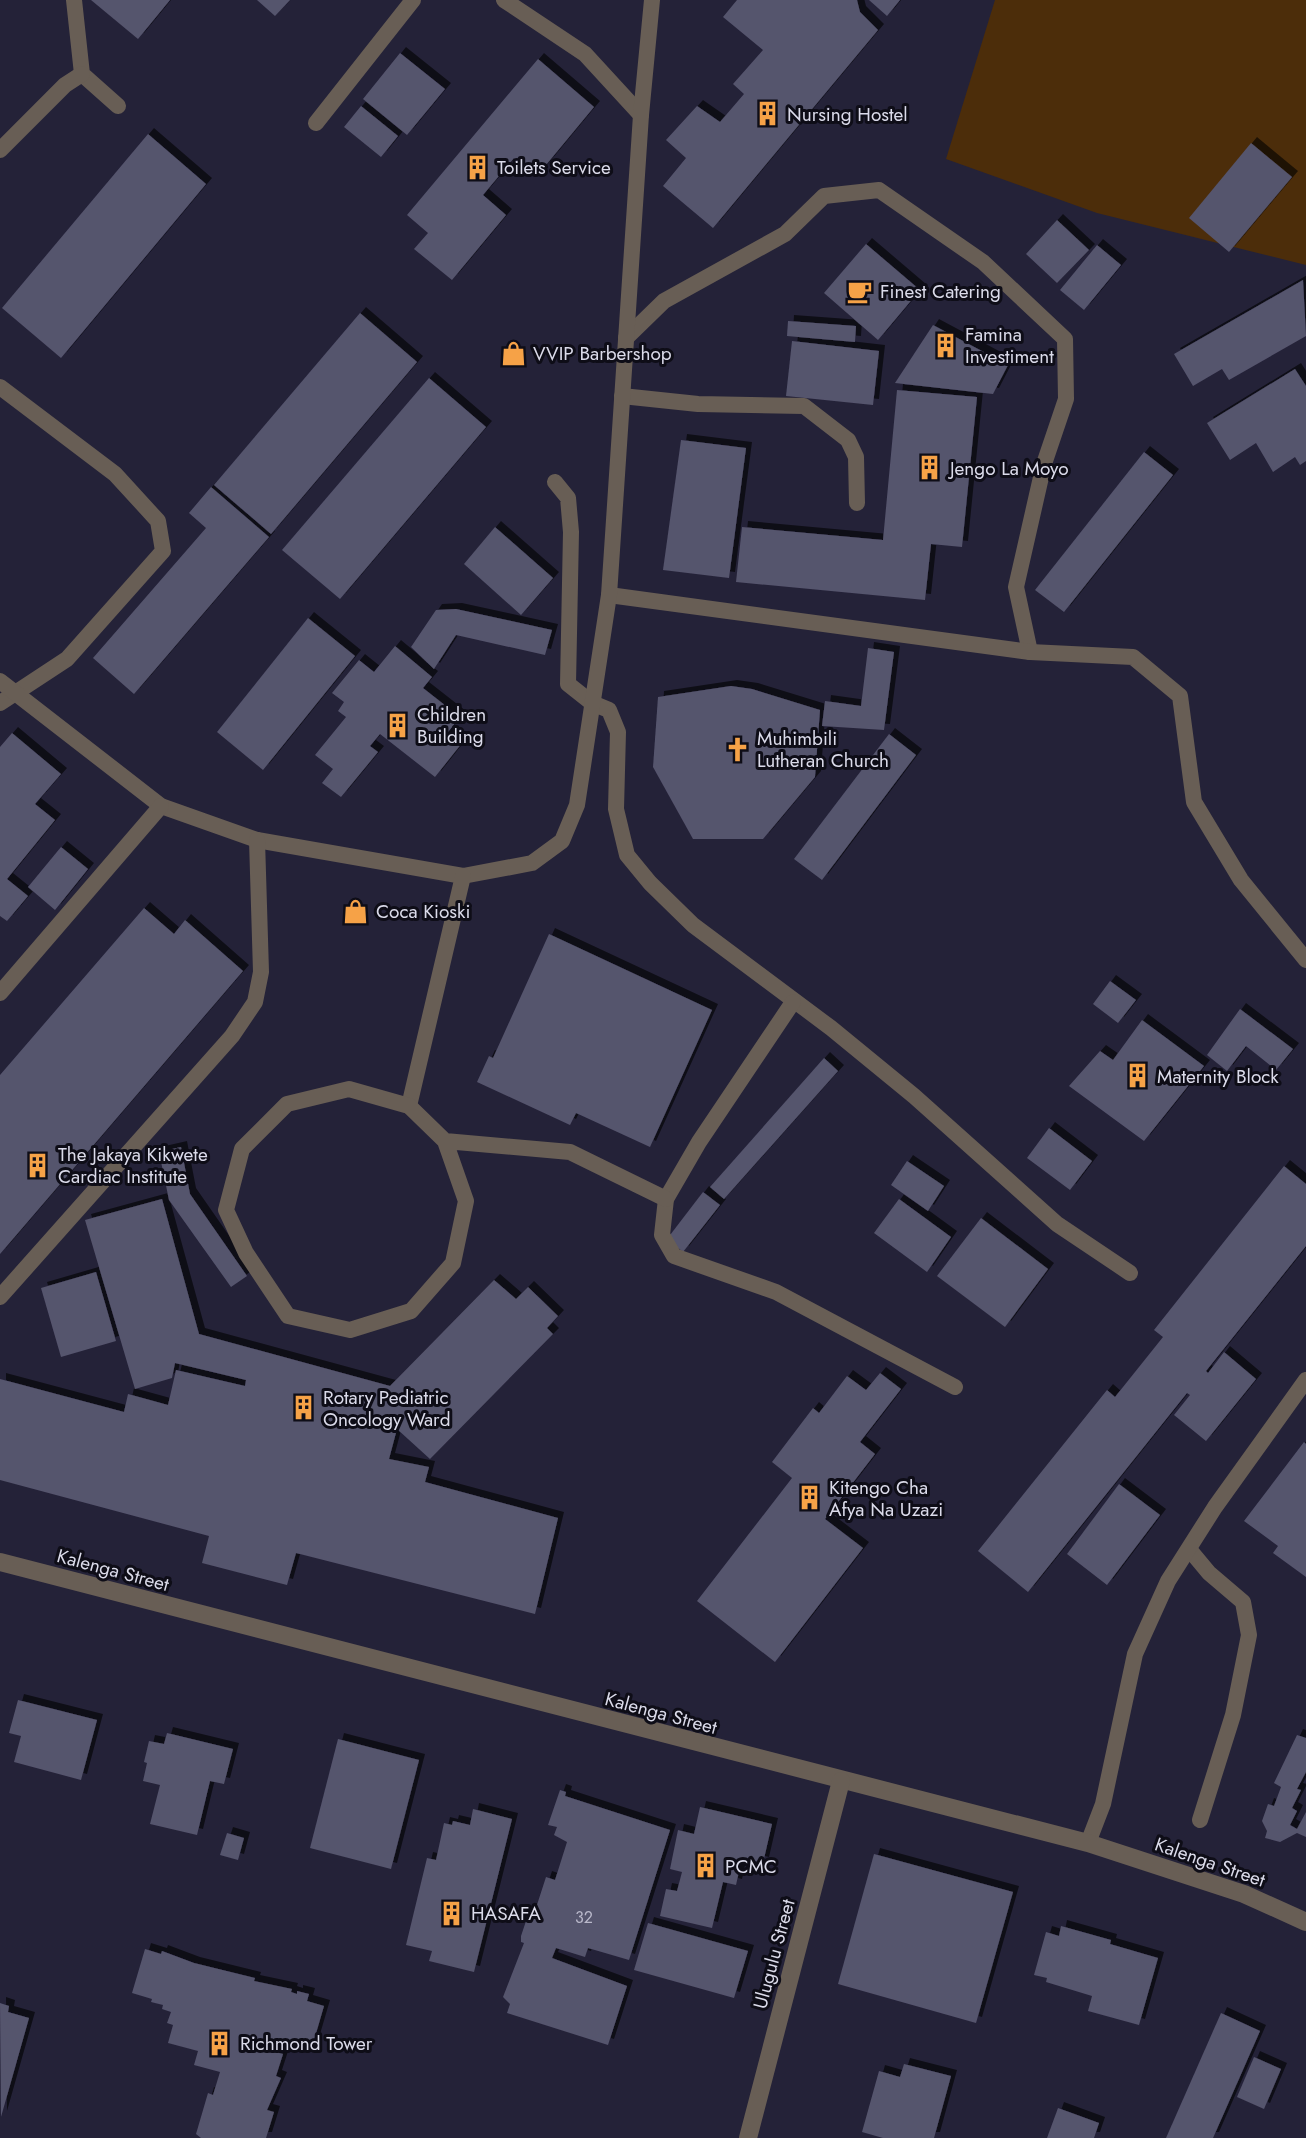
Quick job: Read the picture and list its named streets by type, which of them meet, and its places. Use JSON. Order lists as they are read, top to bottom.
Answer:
{
  "streets": {
    "street": ["Kalenga Street", "Ulugulu Street"]
  },
  "crossings": [
    ["Kalenga Street", "Ulugulu Street"]
  ],
  "places": {
    "building": [
      "Nursing Hostel",
      "Toilets Service",
      "Famina Investiment",
      "Jengo La Moyo",
      "Children Building",
      "Maternity Block",
      "The Jakaya Kikwete Cardiac Institute",
      "Rotary Pediatric Oncology Ward",
      "Kitengo Cha Afya Na Uzazi",
      "PCMC",
      "HASAFA",
      "Richmond Tower"
    ],
    "cafe": ["Finest Catering"],
    "shop": ["VVIP Barbershop", "Coca Kioski"],
    "church": ["Muhimbili Lutheran Church"]
  },
  "house_numbers": ["32"]
}
